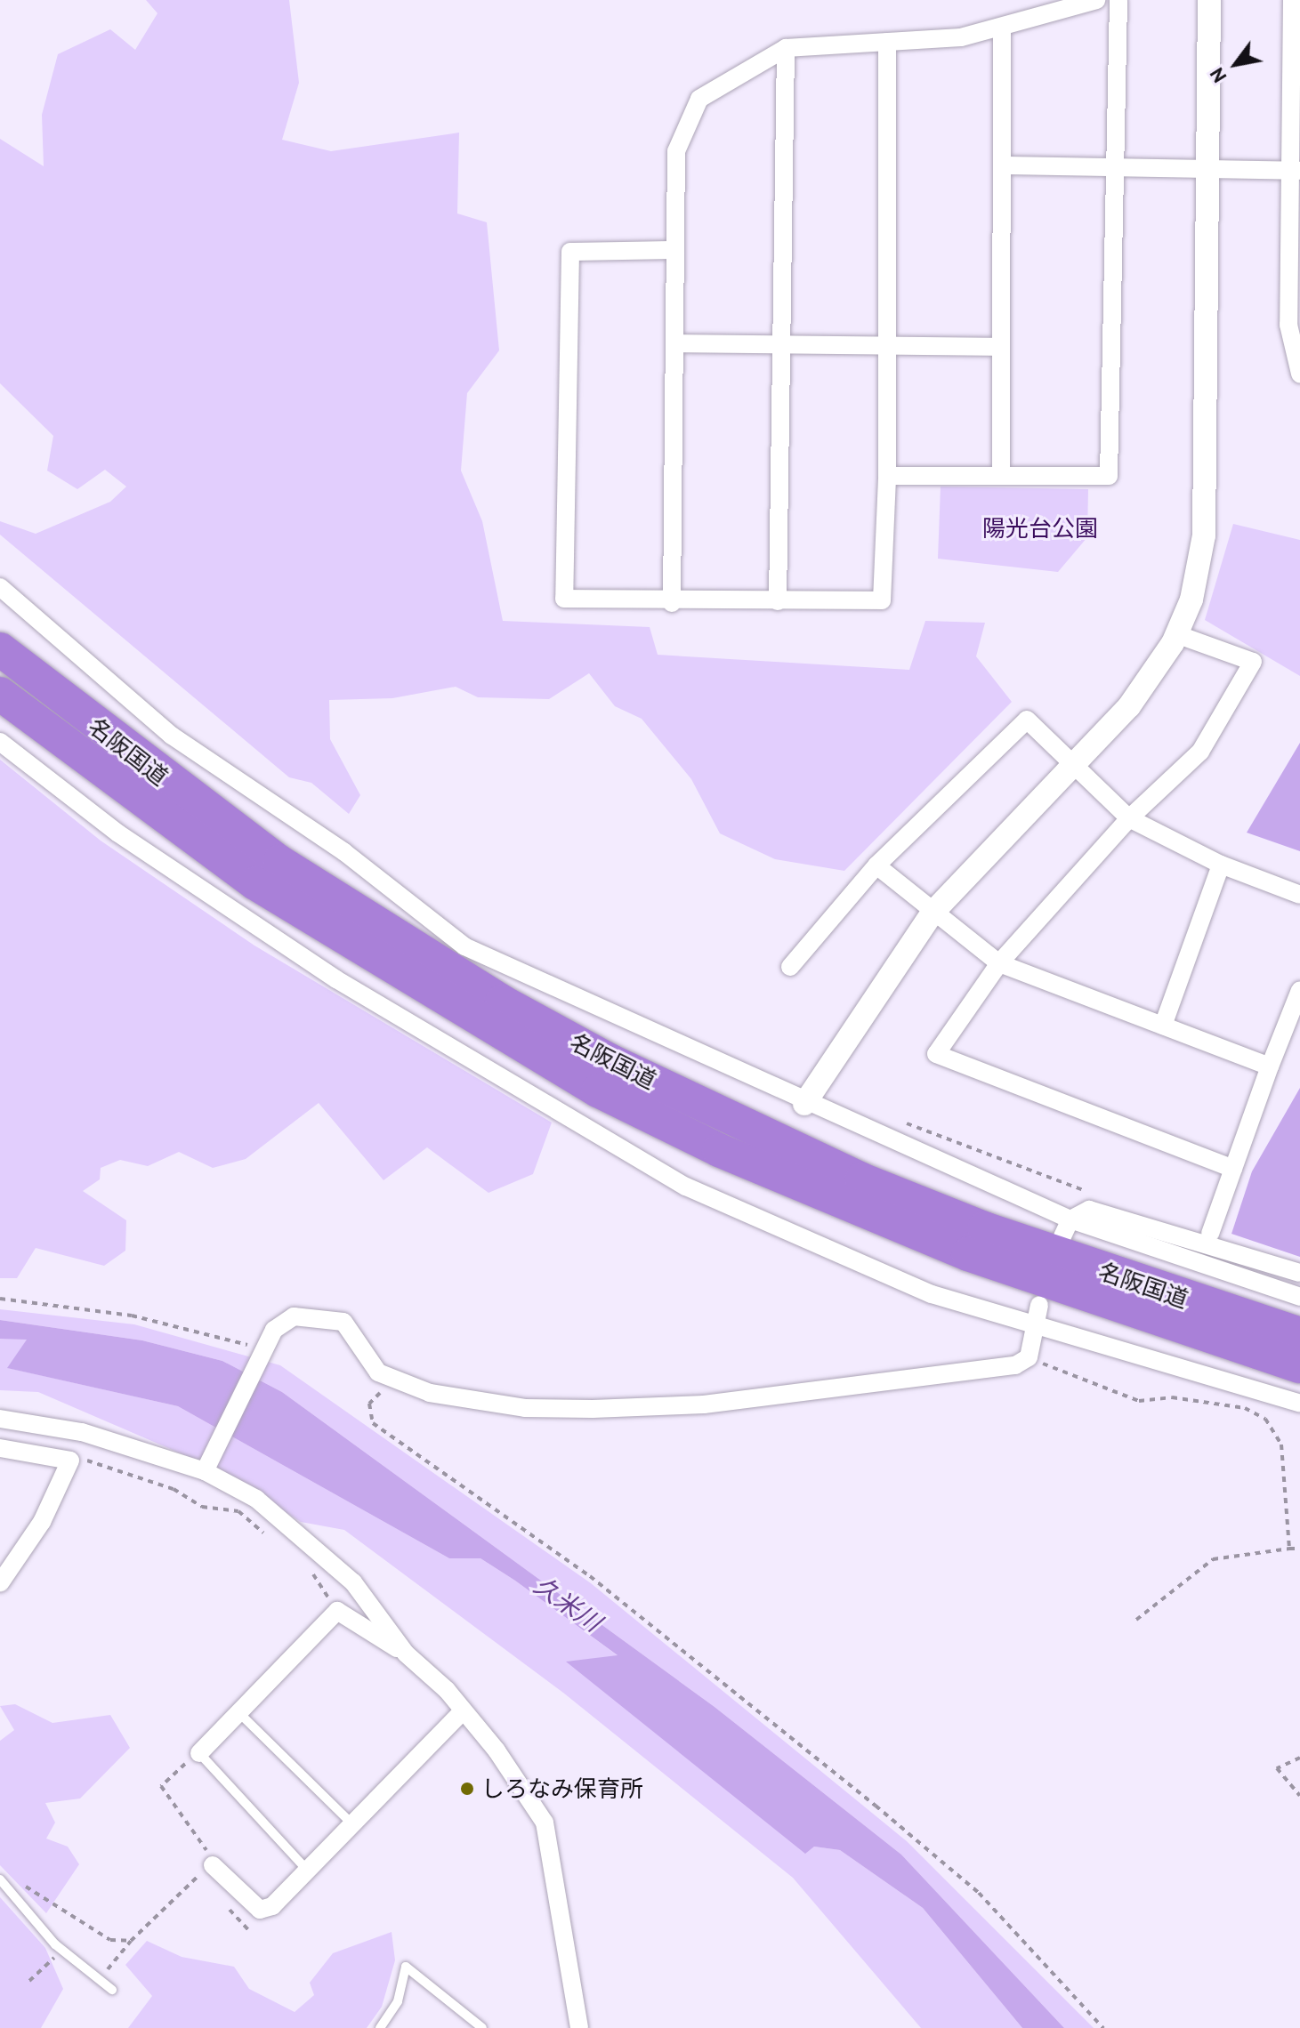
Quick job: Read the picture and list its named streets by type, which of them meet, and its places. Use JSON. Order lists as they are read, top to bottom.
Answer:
{
  "streets": {
    "highway": ["名阪国道"]
  },
  "water": ["久米川"],
  "parks": ["陽光台公園"],
  "places": ["しろなみ保育所"],
  "north": "bottom left"
}
